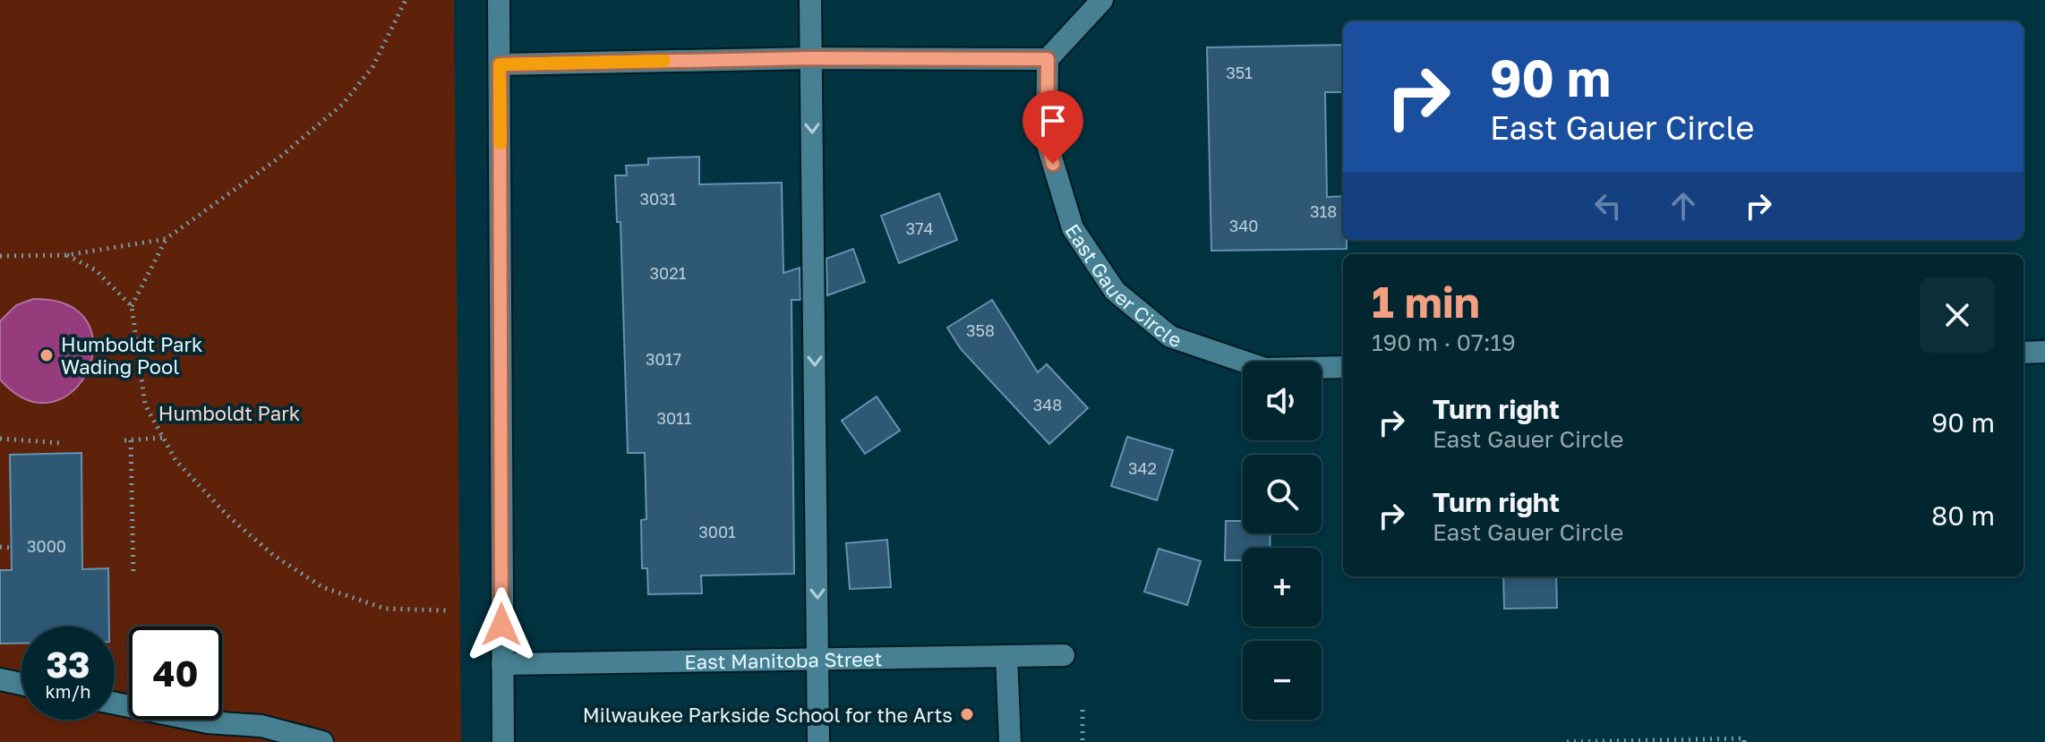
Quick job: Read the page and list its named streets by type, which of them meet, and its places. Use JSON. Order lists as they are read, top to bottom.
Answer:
{
  "streets": {
    "street": ["East Gauer Circle", "East Manitoba Street"]
  },
  "parks": ["Humboldt Park"],
  "places": ["Humboldt Park Wading Pool", "Milwaukee Parkside School for the Arts"],
  "house_numbers": [
    "351",
    "3031",
    "318",
    "340",
    "374",
    "3021",
    "358",
    "3017",
    "348",
    "3011",
    "342",
    "3001",
    "3000"
  ],
  "page": {
    "turn": ["90 m", "East Gauer Circle"],
    "heading": ["1 min", "190 m · 07:19"],
    "map_buttons": ["+", "−"],
    "list": [
      {
        "name": "Turn right",
        "note": "East Gauer Circle",
        "value": "90 m"
      },
      {
        "name": "Turn right",
        "note": "East Gauer Circle",
        "value": "80 m"
      }
    ],
    "speed": "33 km/h",
    "limit": "40"
  }
}
